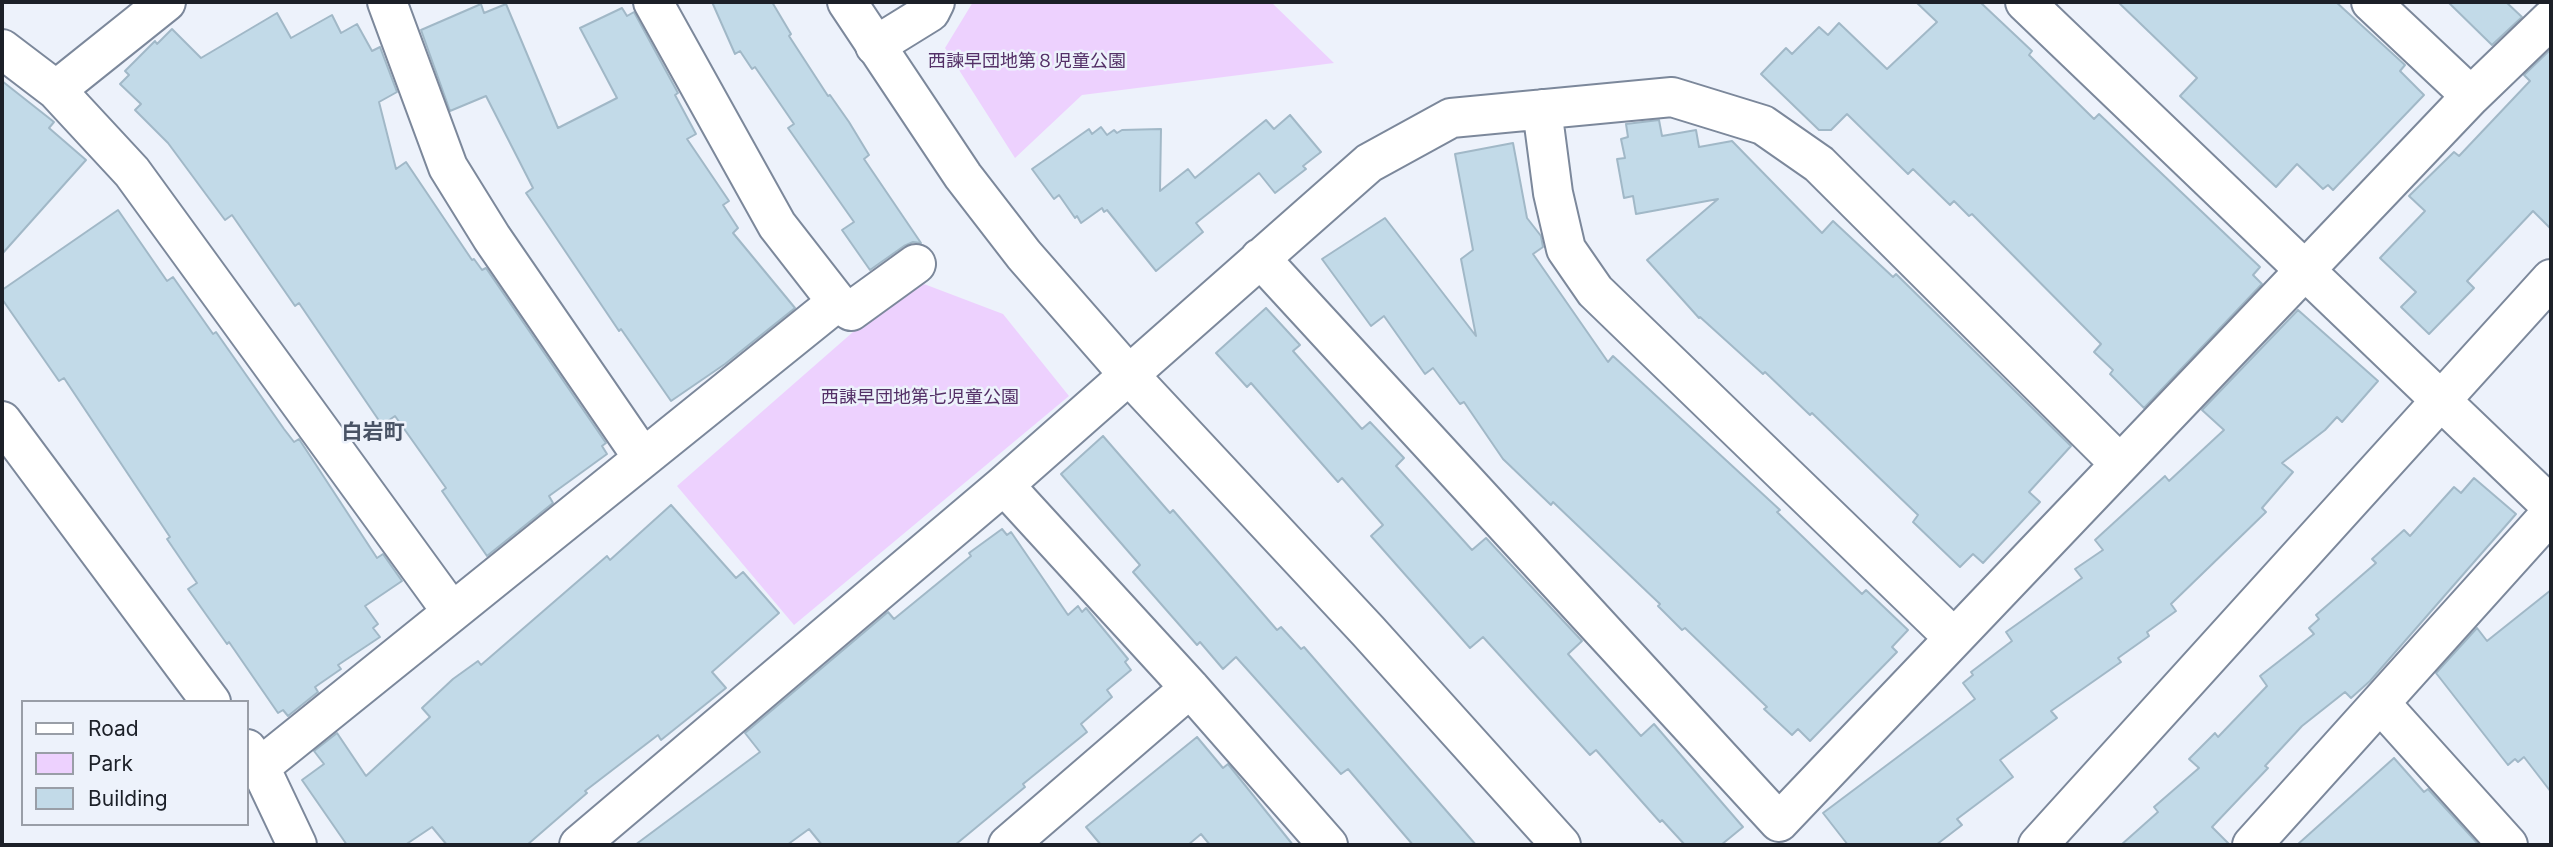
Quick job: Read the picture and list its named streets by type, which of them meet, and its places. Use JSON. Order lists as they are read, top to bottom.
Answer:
{
  "districts": ["白岩町"],
  "parks": ["西諫早団地第８児童公園", "西諌早団地第七児童公園"],
  "legend": ["Road", "Park", "Building"]
}
